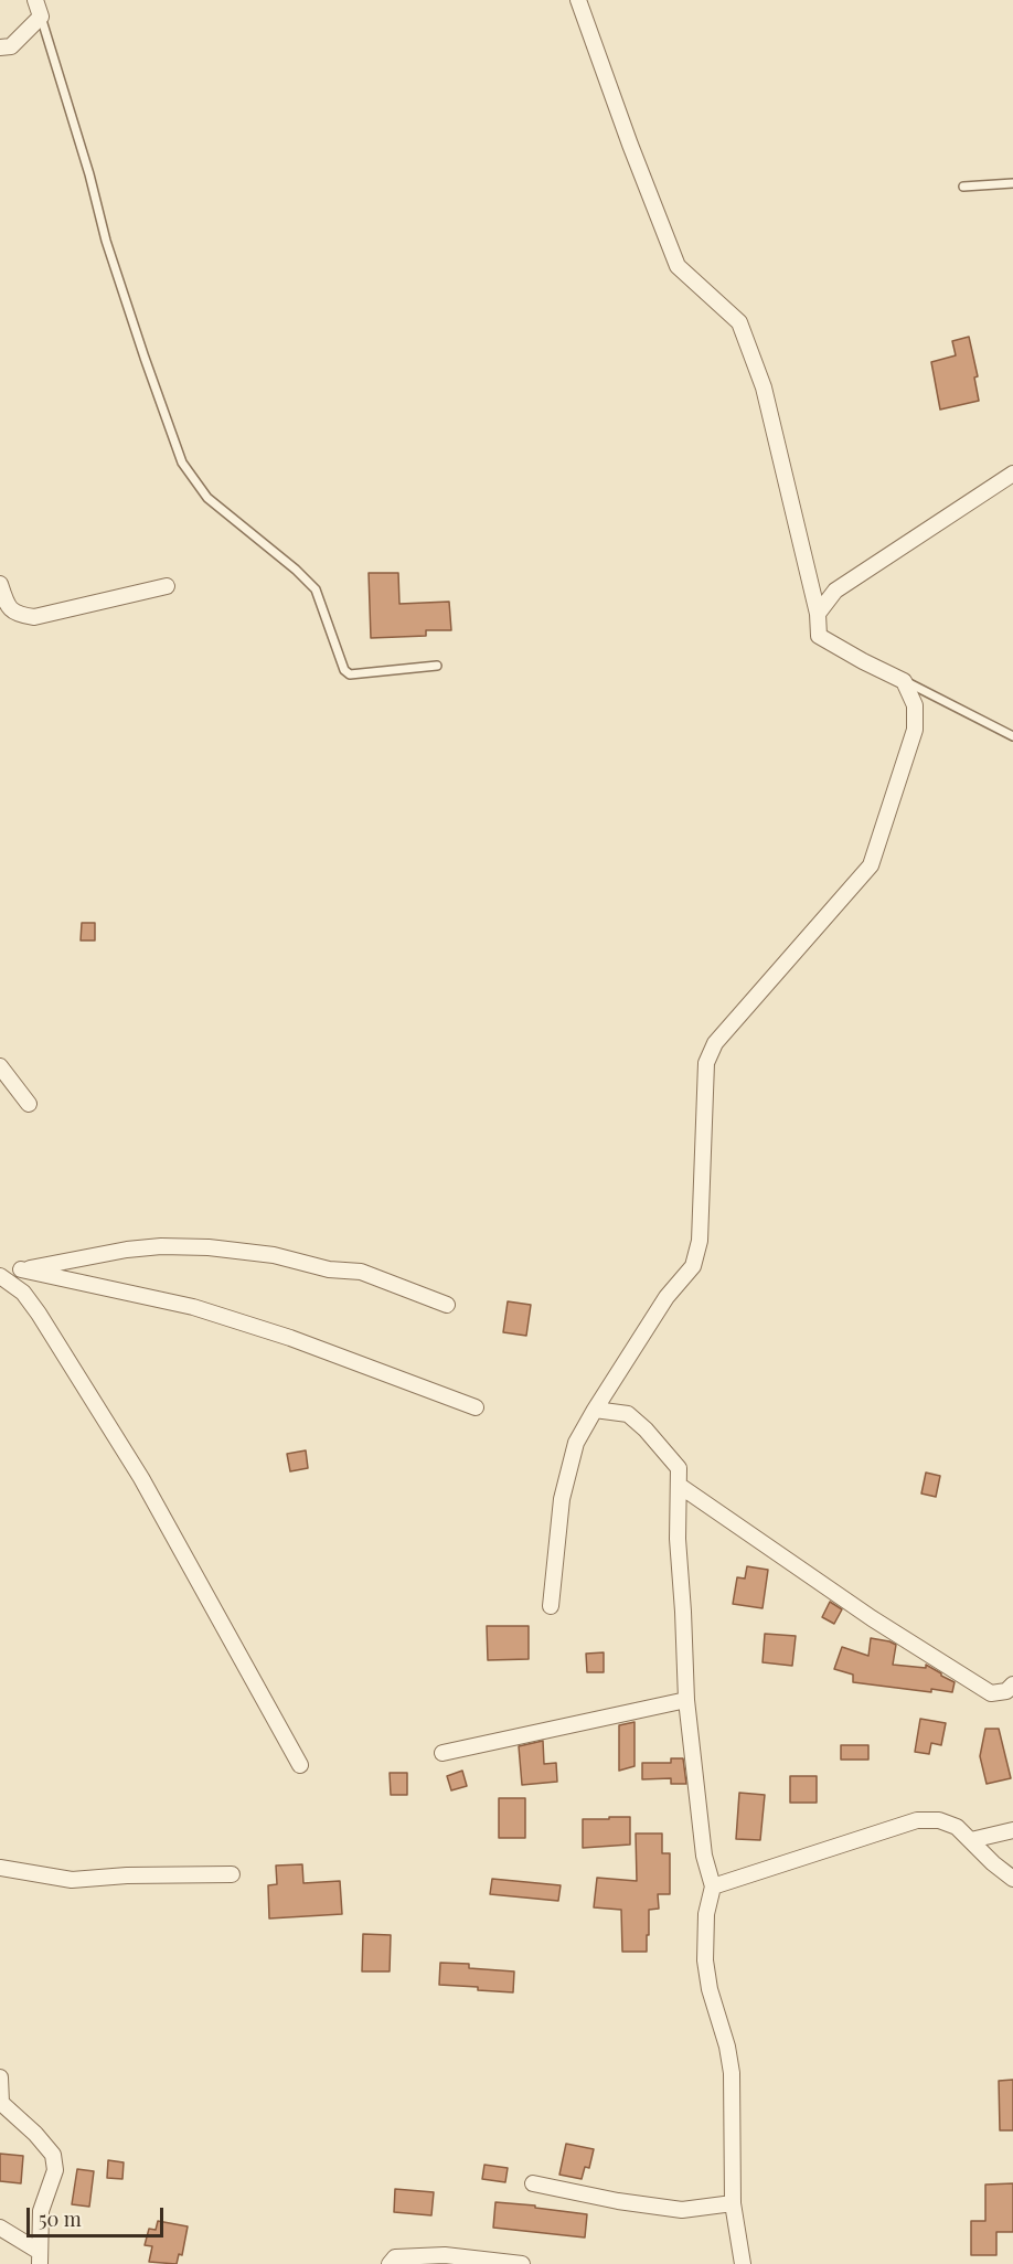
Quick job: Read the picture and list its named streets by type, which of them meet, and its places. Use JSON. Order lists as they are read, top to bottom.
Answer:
{
  "scale_bar": "50 m"
}
